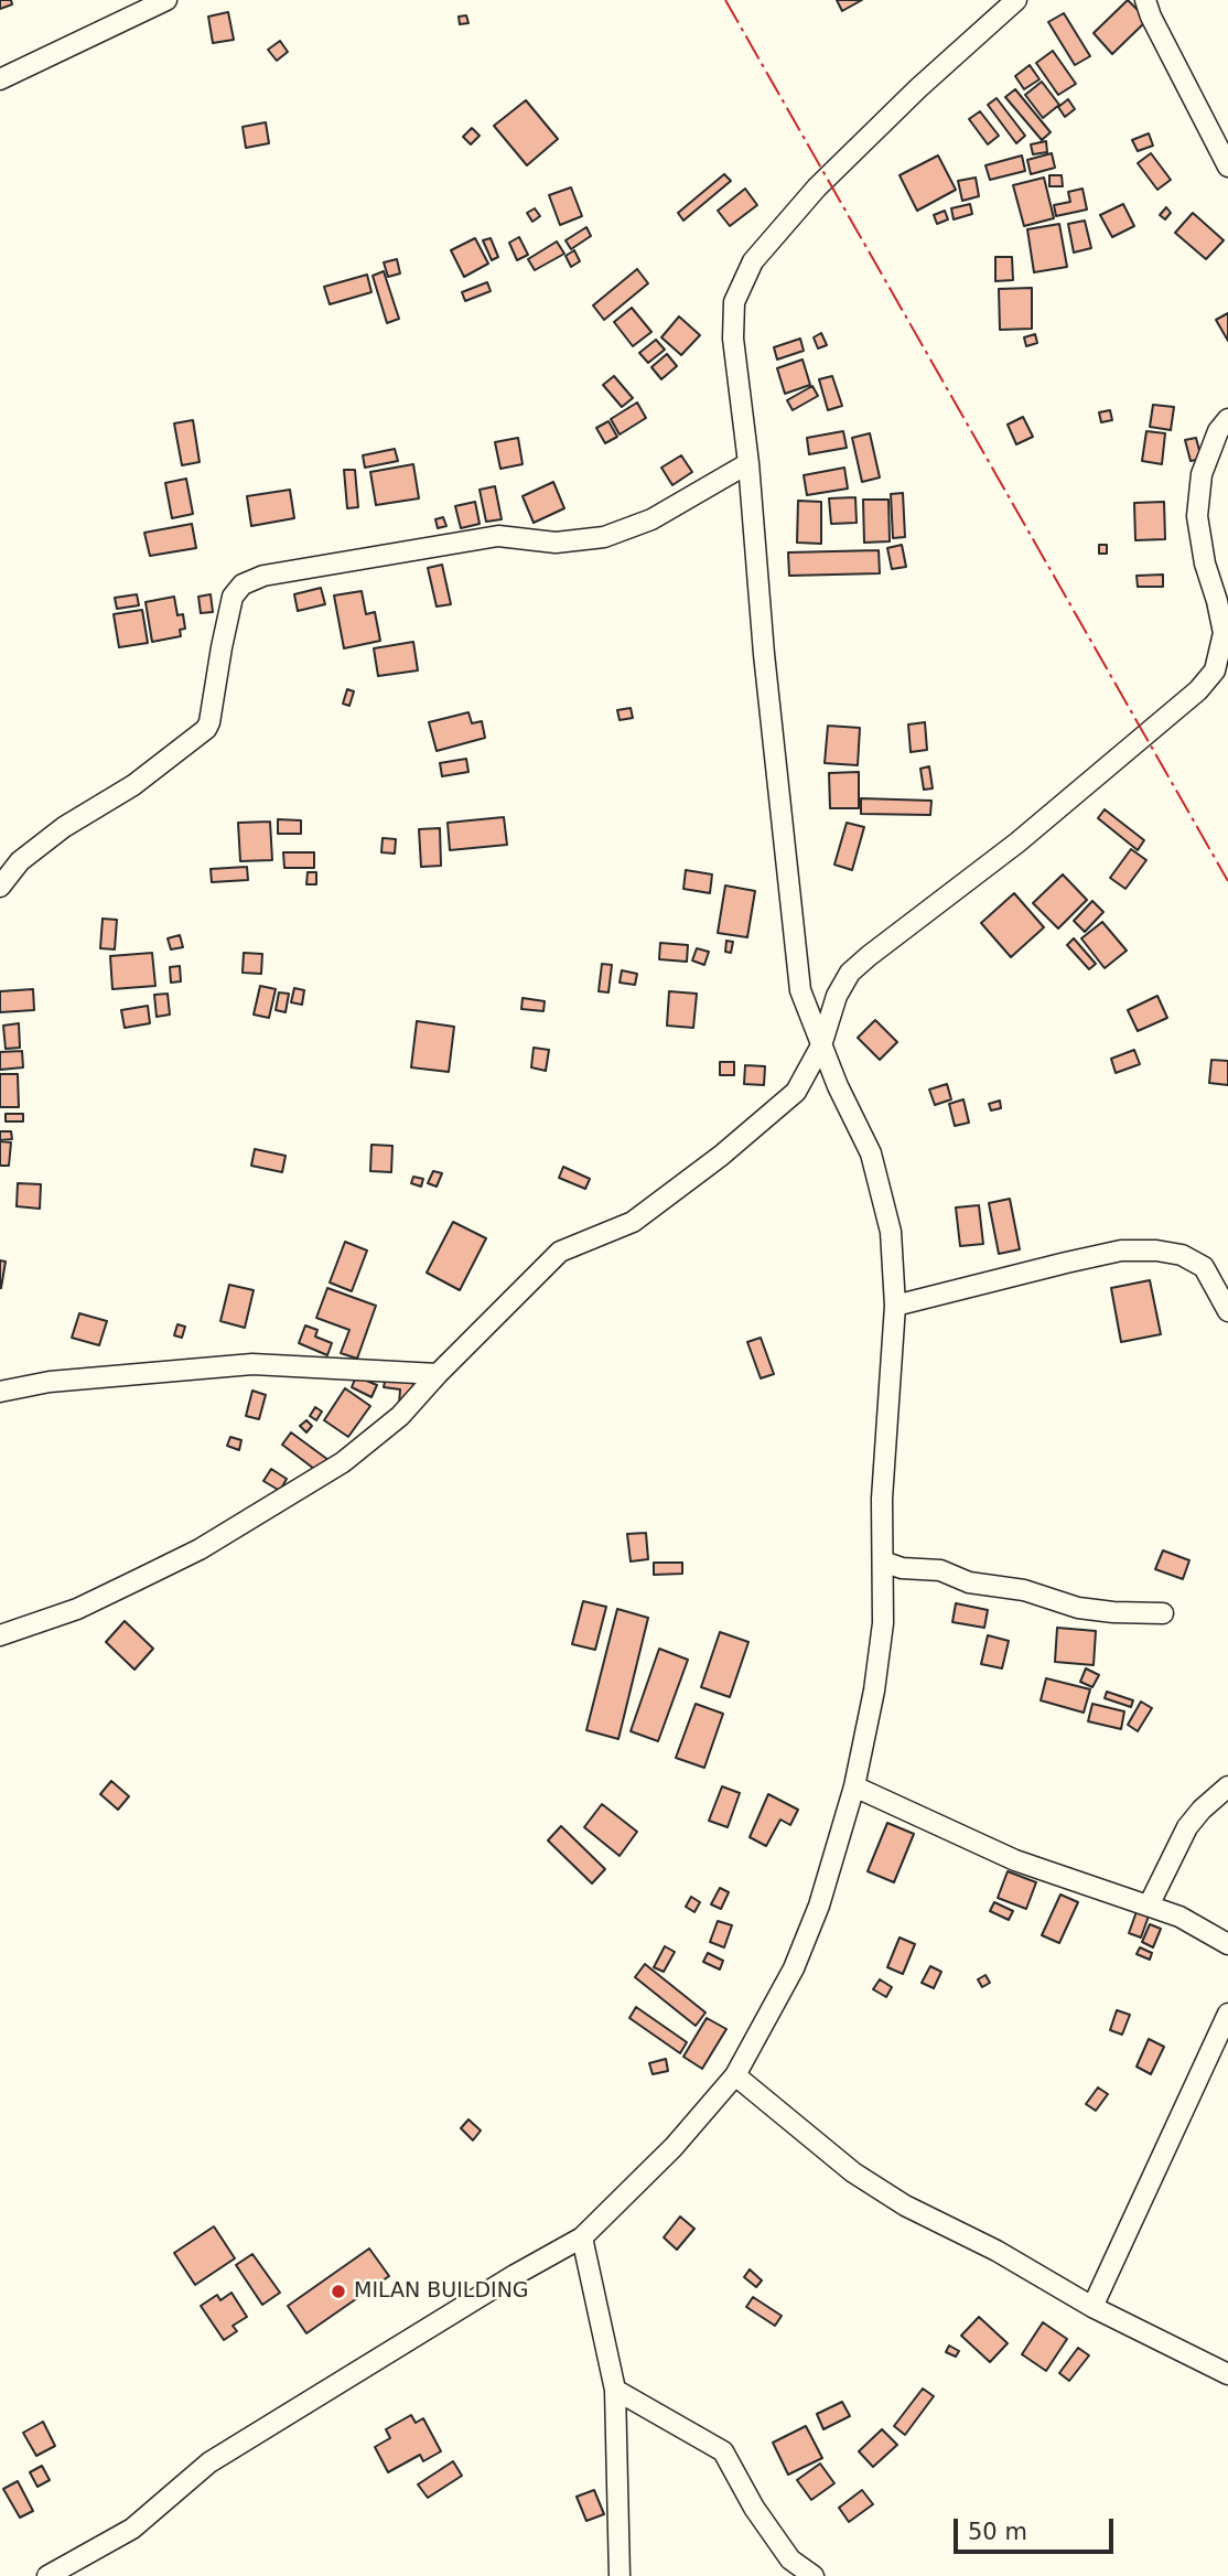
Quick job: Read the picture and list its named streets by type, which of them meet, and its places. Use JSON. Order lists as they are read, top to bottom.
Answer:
{
  "places": ["MILAN BUILDING"],
  "scale_bar": "50 m"
}
